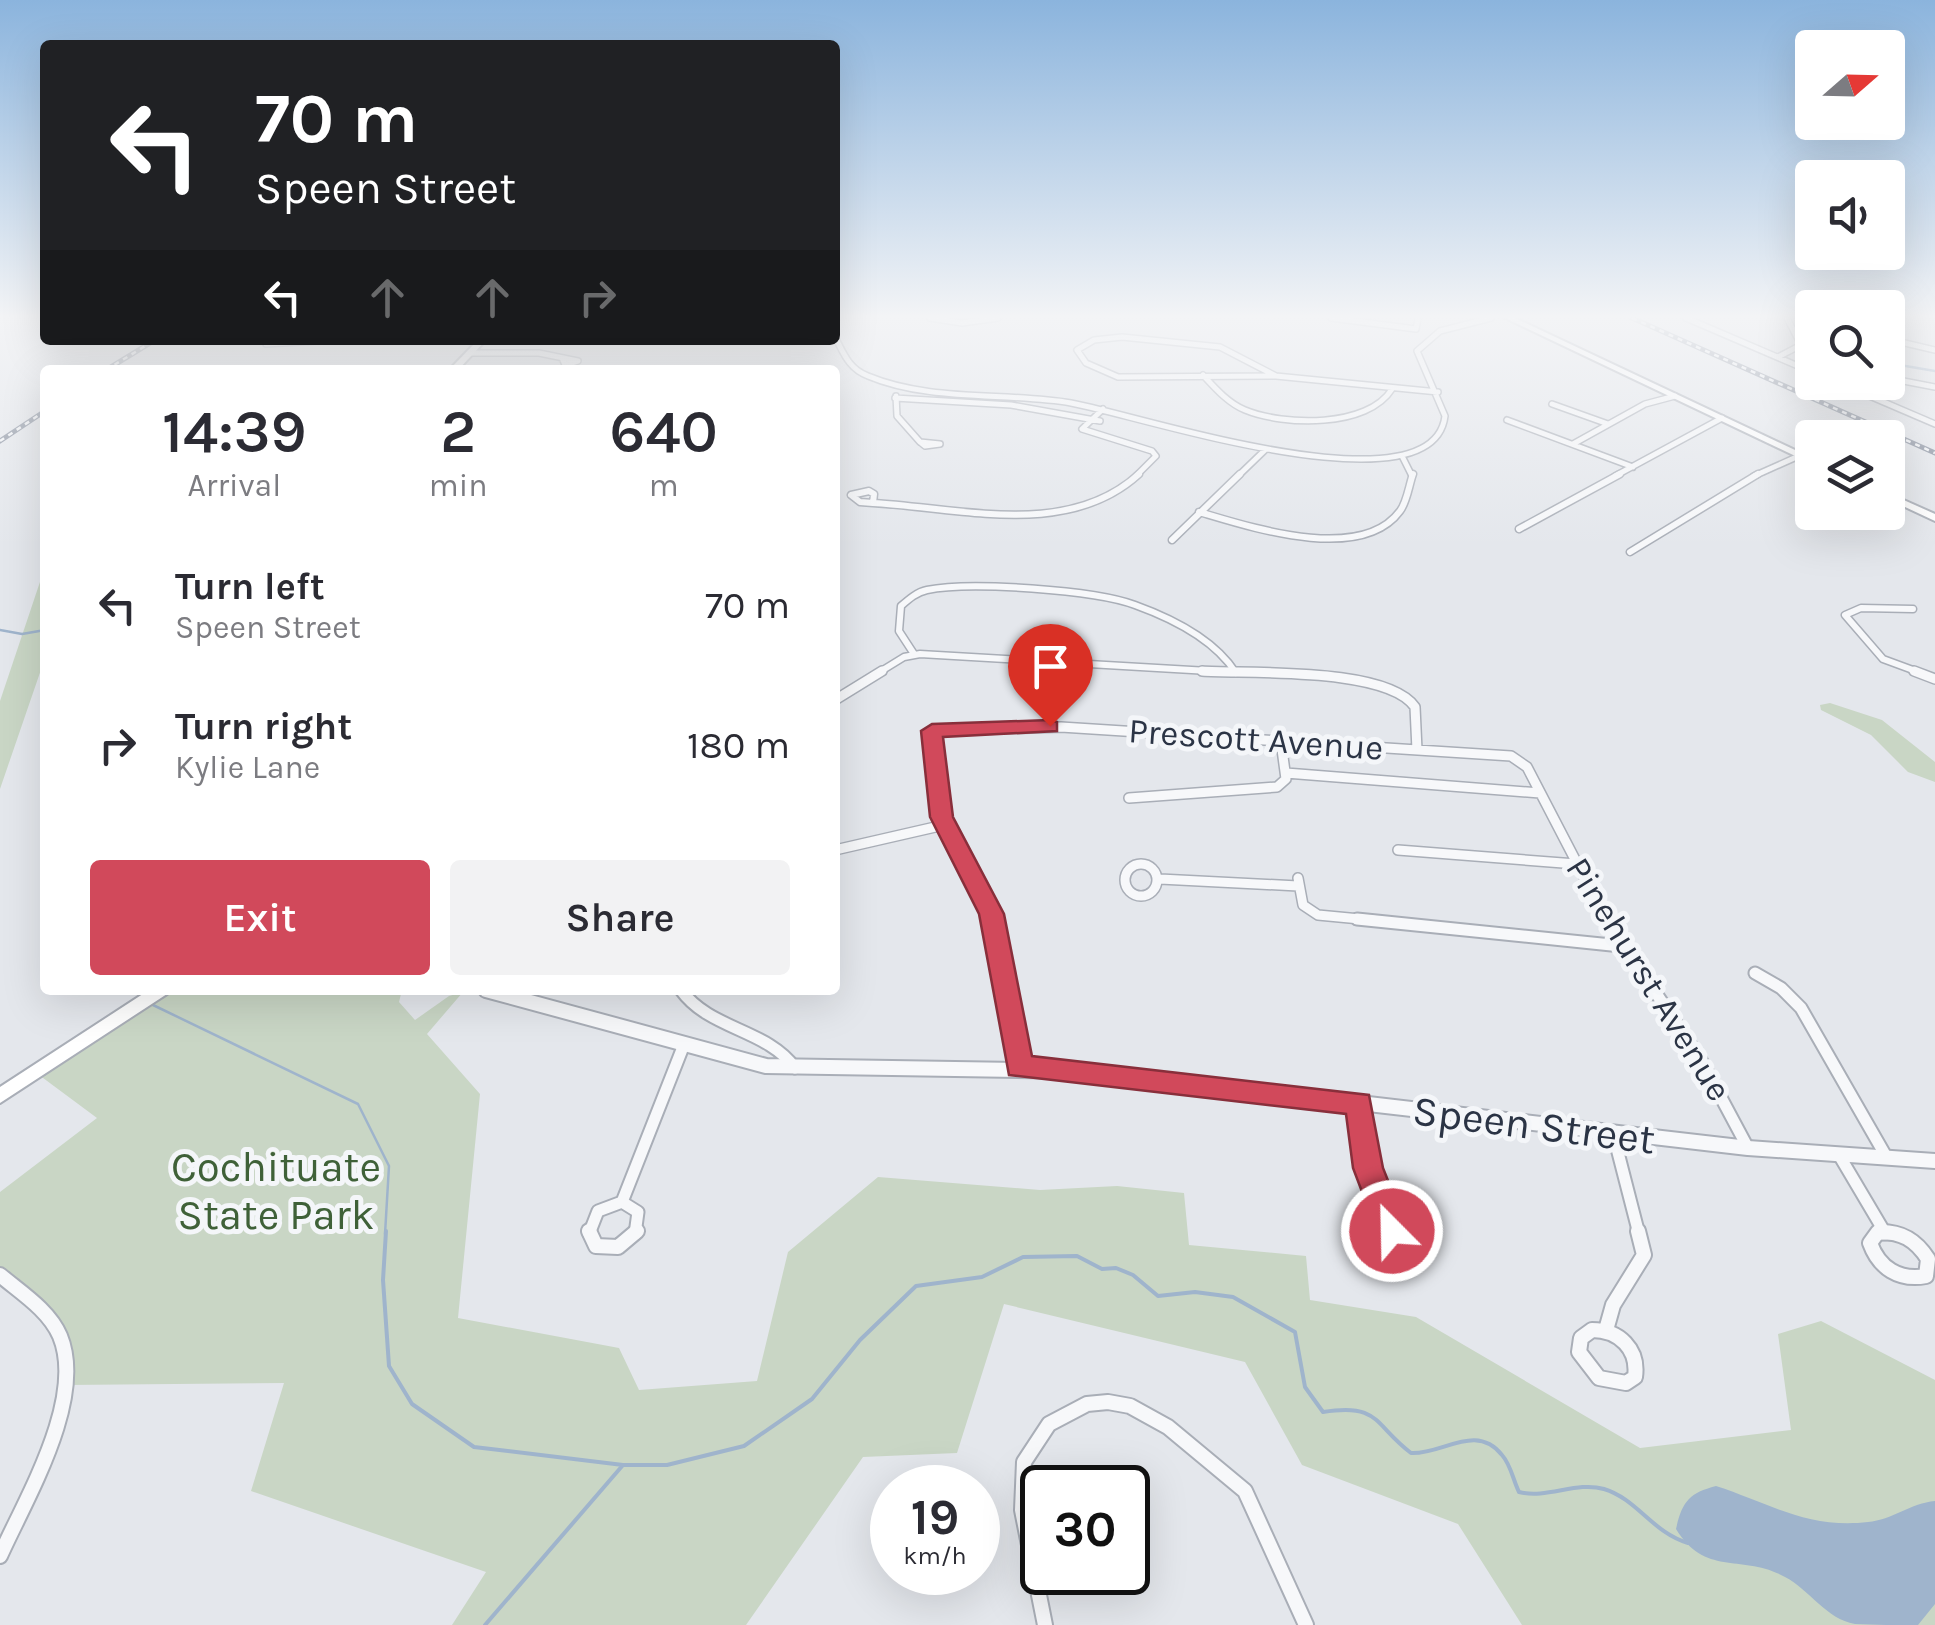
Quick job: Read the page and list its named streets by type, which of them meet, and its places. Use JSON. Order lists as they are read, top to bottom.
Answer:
{
  "streets": {
    "street": ["Prescott Avenue", "Pinehurst Avenue", "Speen Street"]
  },
  "crossings": [
    ["Prescott Avenue", "Pinehurst Avenue"],
    ["Pinehurst Avenue", "Speen Street"]
  ],
  "parks": ["Cochituate State Park"],
  "north": "right",
  "page": {
    "turn": ["70 m", "Speen Street"],
    "eta": [
      "14:39",
      "Arrival",
      "2",
      "min",
      "640",
      "m"
    ],
    "list": [
      {
        "name": "Turn left",
        "note": "Speen Street",
        "value": "70 m"
      },
      {
        "name": "Turn right",
        "note": "Kylie Lane",
        "value": "180 m"
      }
    ],
    "buttons": ["Exit", "Share"],
    "speed": "19 km/h",
    "limit": "30"
  }
}
